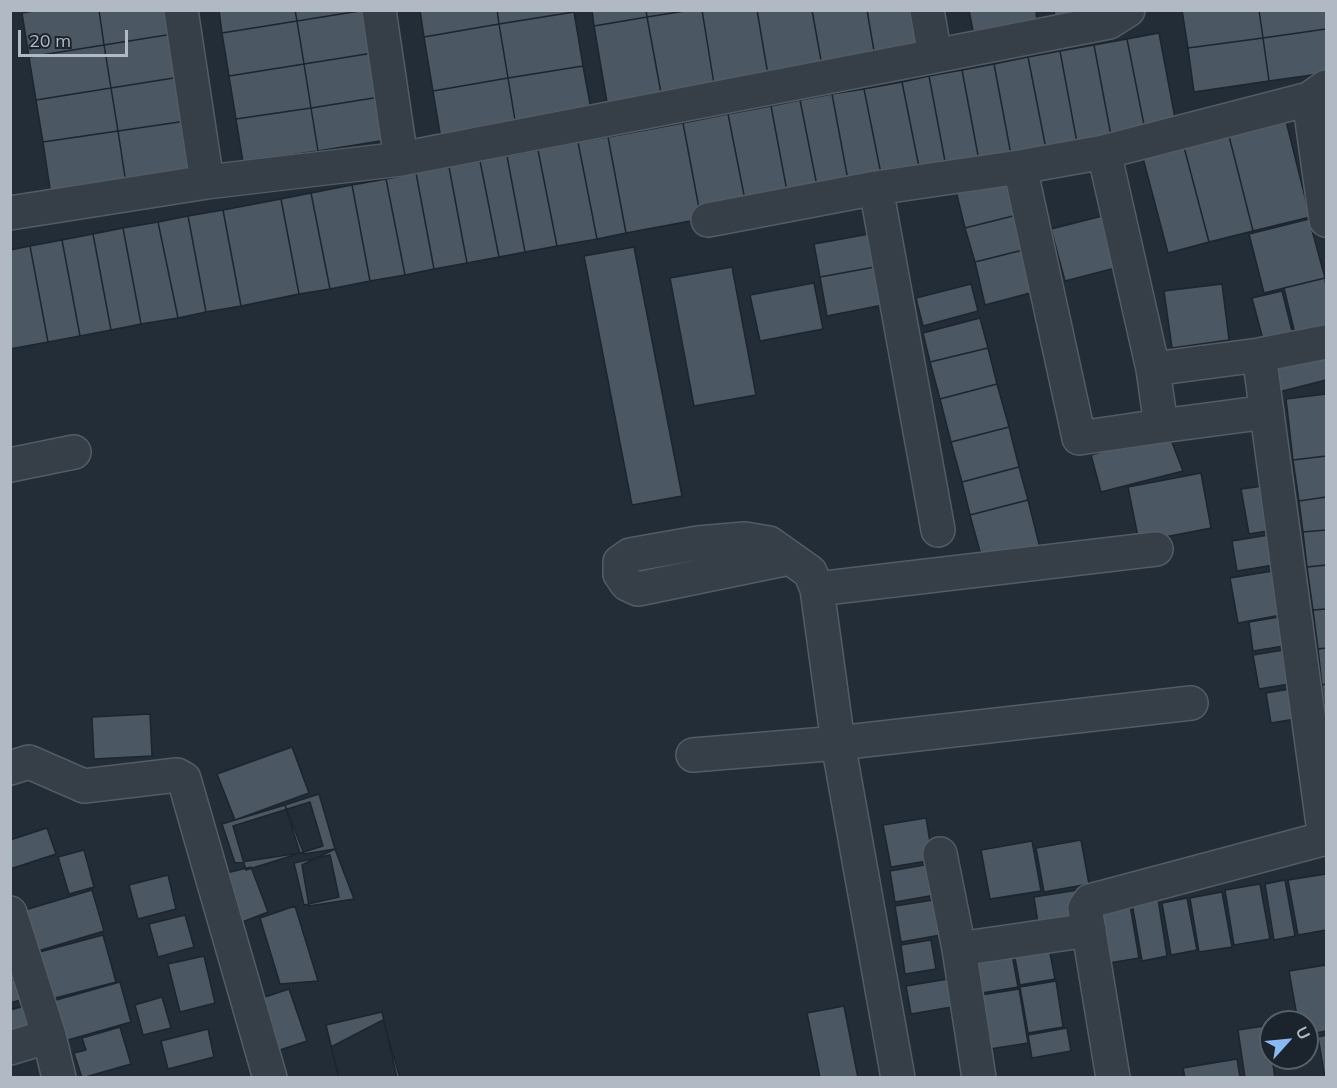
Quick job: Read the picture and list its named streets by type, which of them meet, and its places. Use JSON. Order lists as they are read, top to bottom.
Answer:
{
  "scale_bar": "20 m",
  "north": "top right"
}
